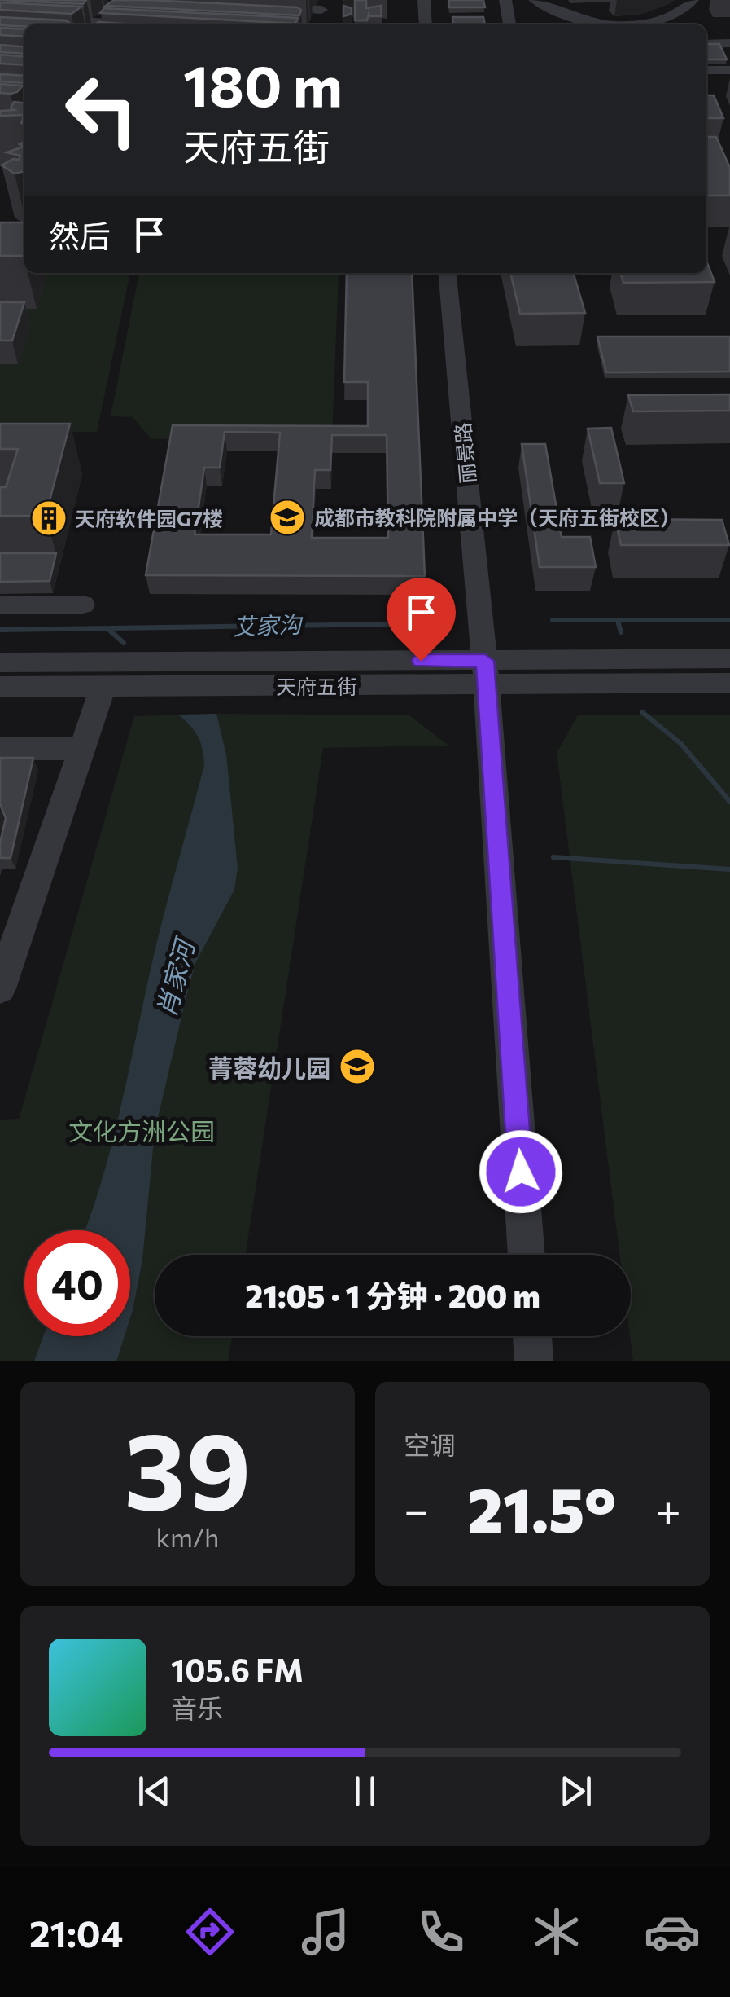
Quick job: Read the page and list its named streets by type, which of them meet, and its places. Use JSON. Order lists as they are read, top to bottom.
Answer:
{
  "streets": {
    "street": ["丽景路", "天府五街"]
  },
  "crossings": [
    ["丽景路", "天府五街"]
  ],
  "water": ["艾家沟", "肖家河"],
  "parks": ["文化方洲公园"],
  "places": {
    "school or university": ["成都市教科院附属中学（天府五街校区）", "菁蓉幼儿园"],
    "building": ["天府软件园G7楼"]
  },
  "page": {
    "turn": ["180 m", "天府五街"],
    "then": "然后",
    "limit": "40",
    "trip": "21:05 · 1 分钟 · 200 m",
    "tile": [
      ["39", "km/h"],
      "空调"
    ],
    "heat": ["−", "21.5°", "+"],
    "song": ["105.6 FM", "音乐"],
    "tabs": "21:04"
  }
}
